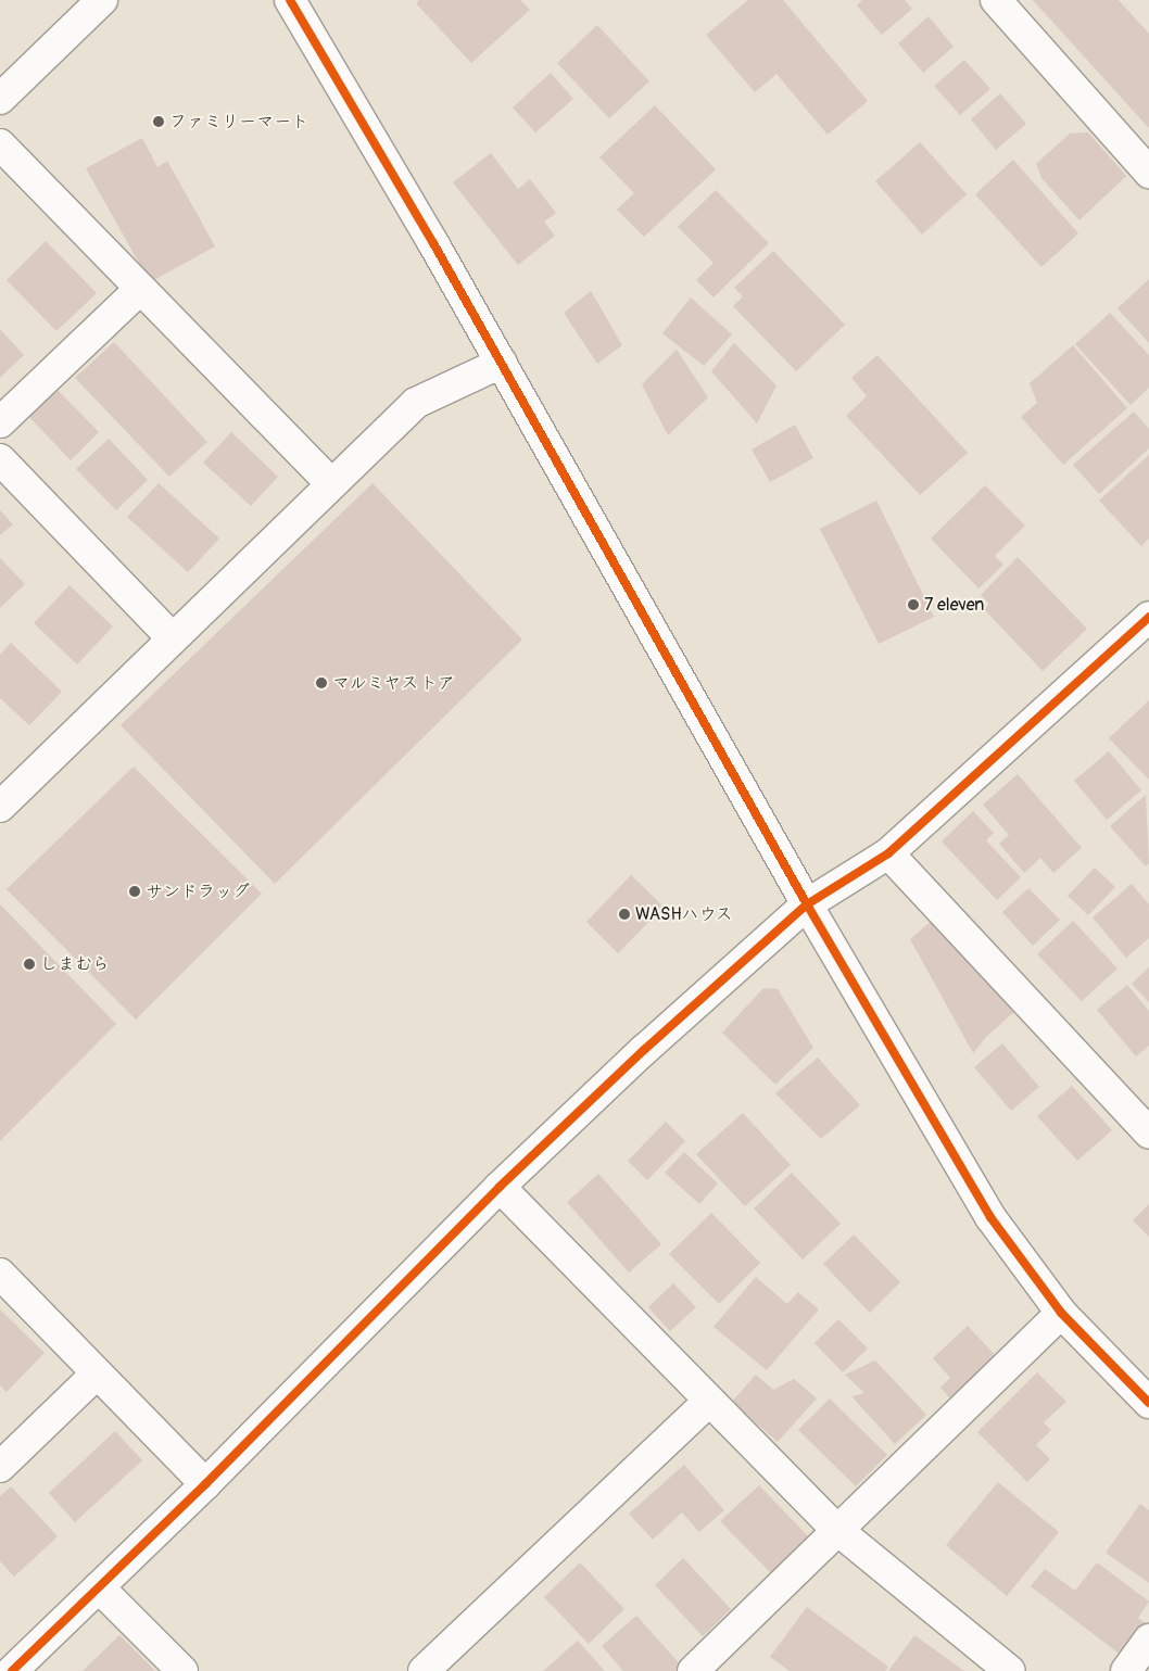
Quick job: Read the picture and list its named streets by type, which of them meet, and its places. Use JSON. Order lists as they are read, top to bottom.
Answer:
{
  "places": [
    "ファミリーマート",
    "7 eleven",
    "マルミヤストア",
    "サンドラッグ",
    "WASHハウス",
    "しまむら"
  ]
}
